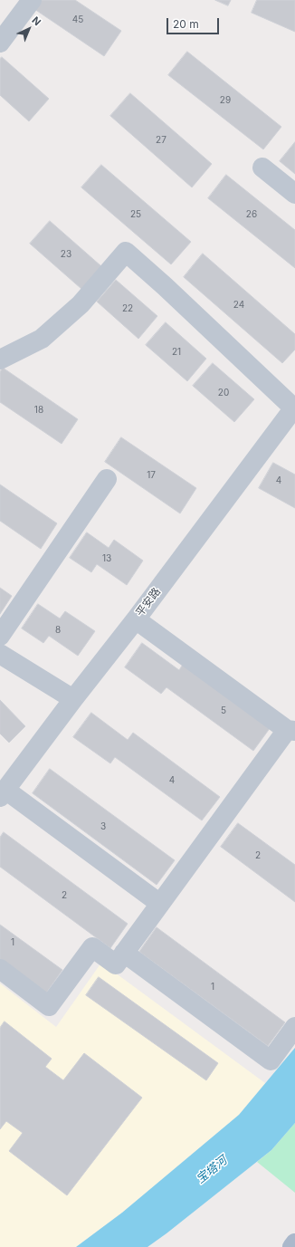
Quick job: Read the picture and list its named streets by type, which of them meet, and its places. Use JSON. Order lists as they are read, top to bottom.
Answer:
{
  "streets": {
    "street": ["平安路"]
  },
  "water": ["宝塔河"],
  "house_numbers": [
    "45",
    "29",
    "27",
    "25",
    "26",
    "23",
    "24",
    "22",
    "21",
    "20",
    "18",
    "17",
    "4",
    "13",
    "8",
    "5",
    "4",
    "3",
    "2",
    "2",
    "1",
    "1"
  ],
  "scale_bar": "20 m",
  "north": "top right"
}
